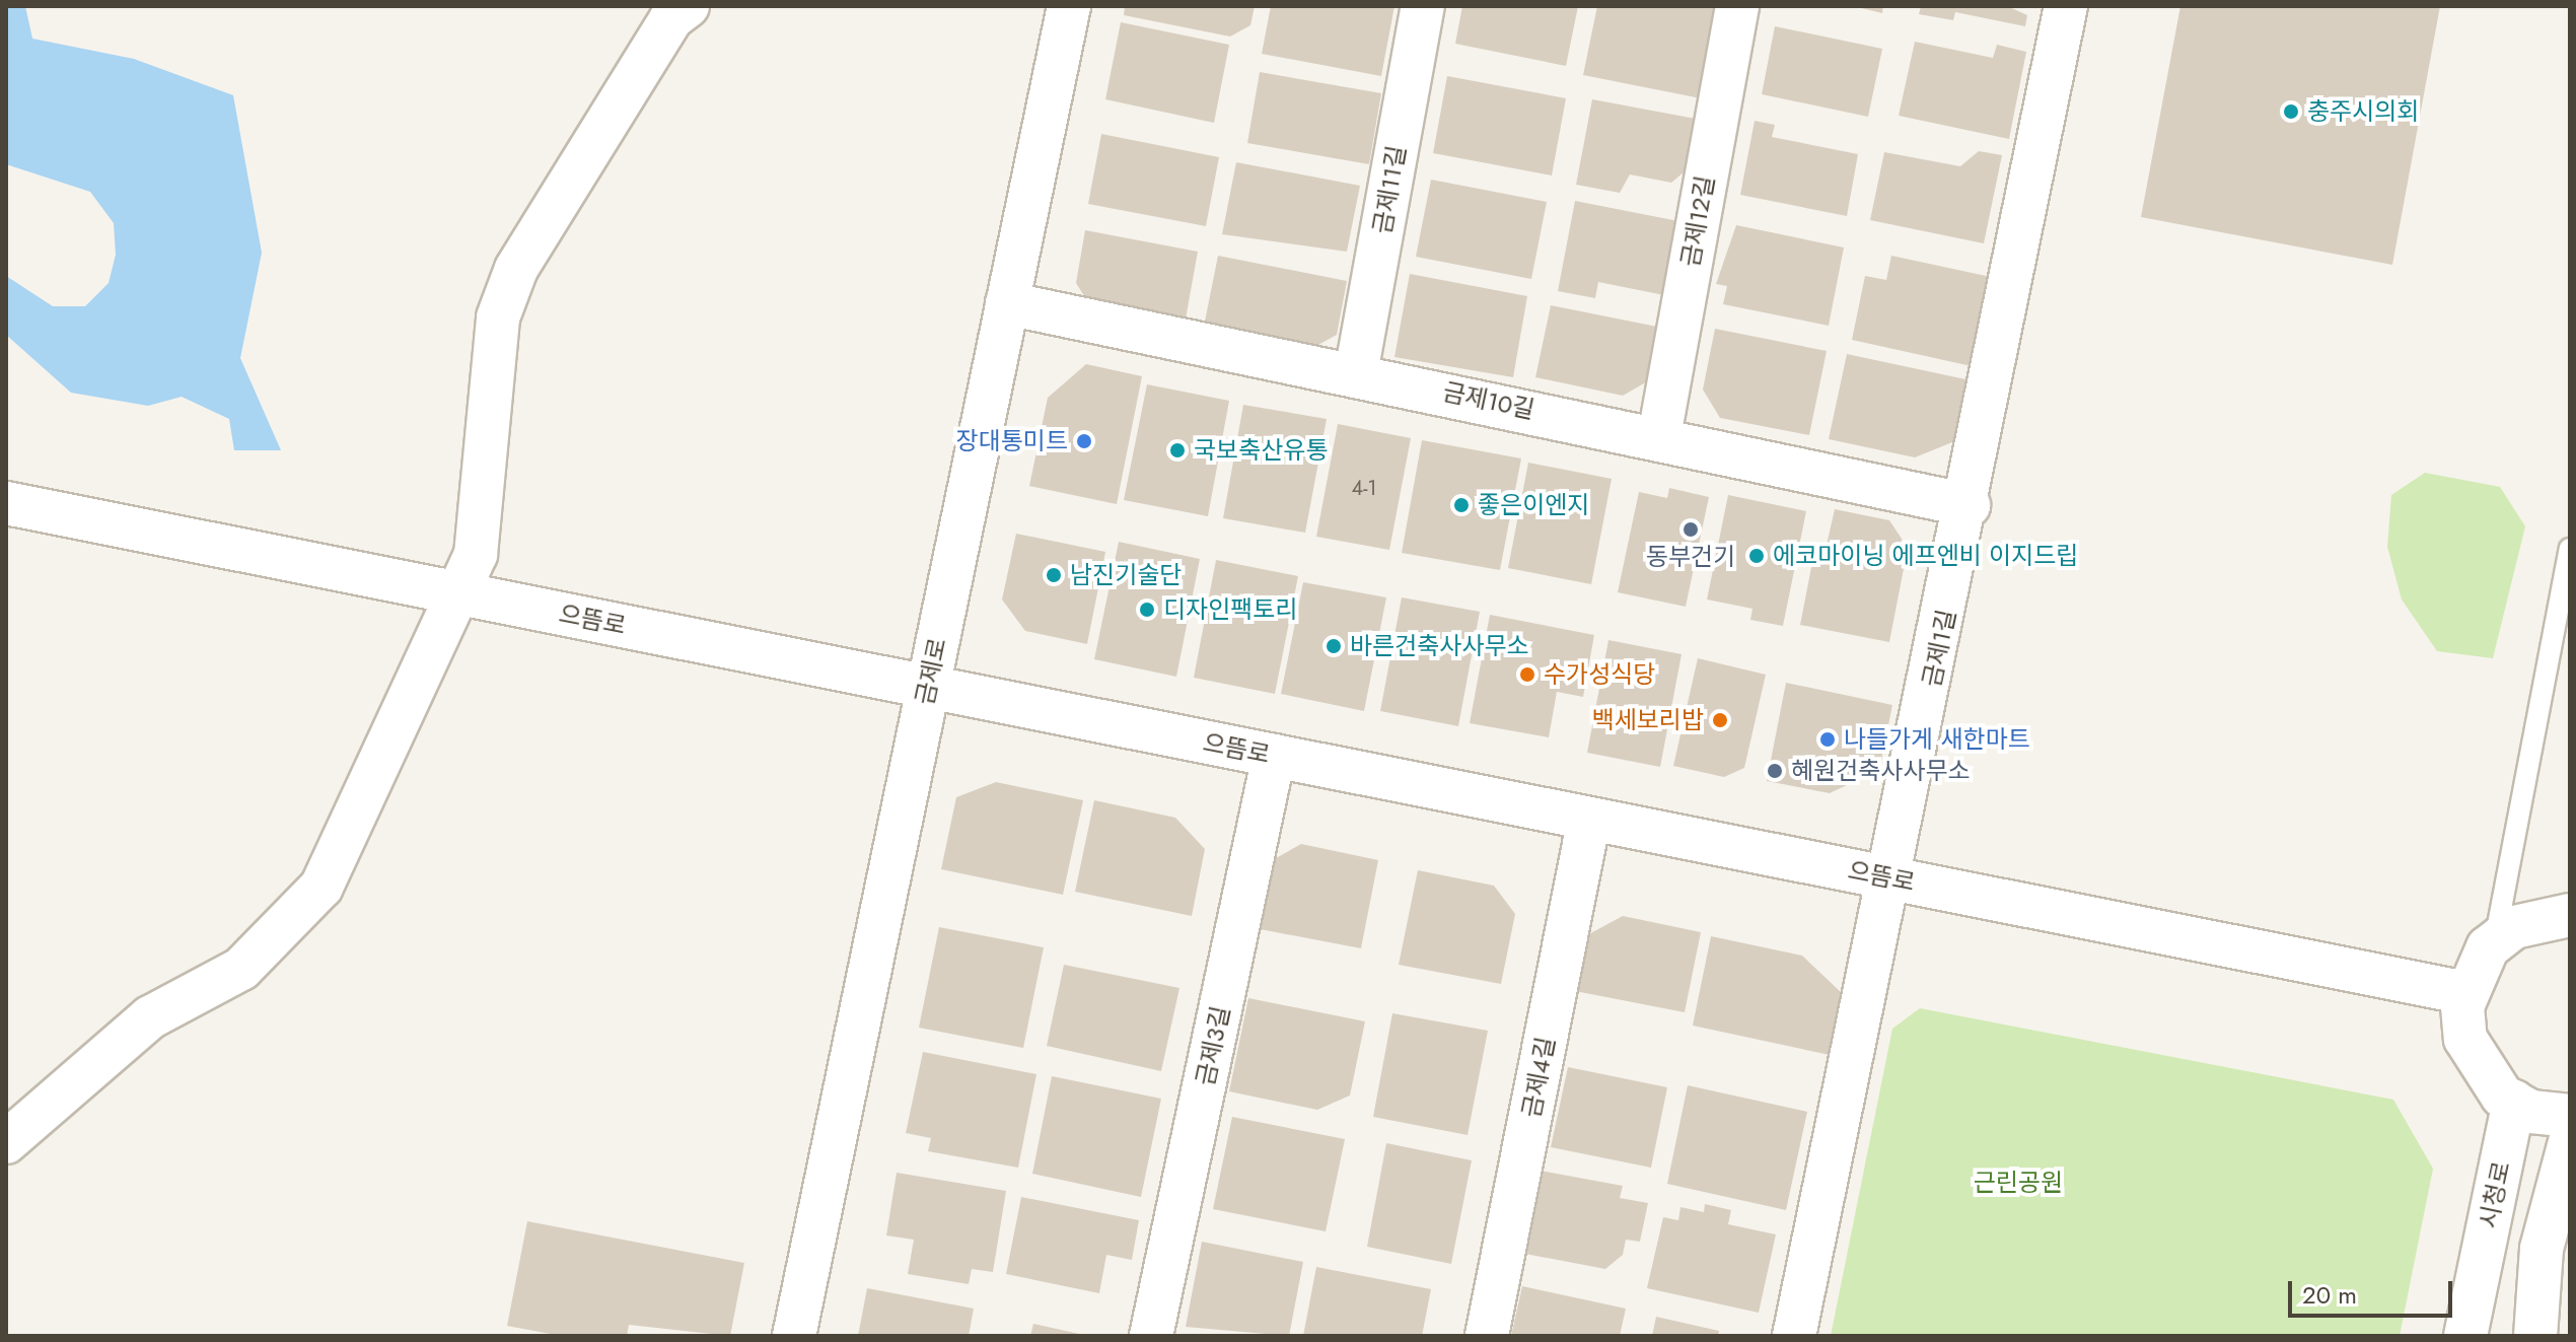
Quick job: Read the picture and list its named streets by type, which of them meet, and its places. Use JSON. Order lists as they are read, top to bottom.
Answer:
{
  "streets": {
    "street": [
      "금제11길",
      "금제12길",
      "금제10길",
      "으뜸로",
      "금제1길",
      "금제로",
      "금제3길",
      "금제4길",
      "시청로"
    ]
  },
  "crossings": [
    ["금제11길", "금제10길"],
    ["금제12길", "금제10길"],
    ["금제10길", "금제1길"],
    ["금제10길", "금제로"],
    ["으뜸로", "금제1길"],
    ["으뜸로", "금제로"],
    ["으뜸로", "금제3길"],
    ["으뜸로", "금제4길"]
  ],
  "parks": ["근린공원"],
  "places": [
    "충주시의회",
    "장대통미트",
    "국보축산유통",
    "좋은이엔지",
    "동부건기",
    "에코마이닝 에프엔비 이지드립",
    "남진기술단",
    "디자인팩토리",
    "바른건축사사무소",
    "수가성식당",
    "백세보리밥",
    "나들가게 새한마트",
    "혜원건축사사무소"
  ],
  "house_numbers": ["4-1"],
  "scale_bar": "20 m"
}
